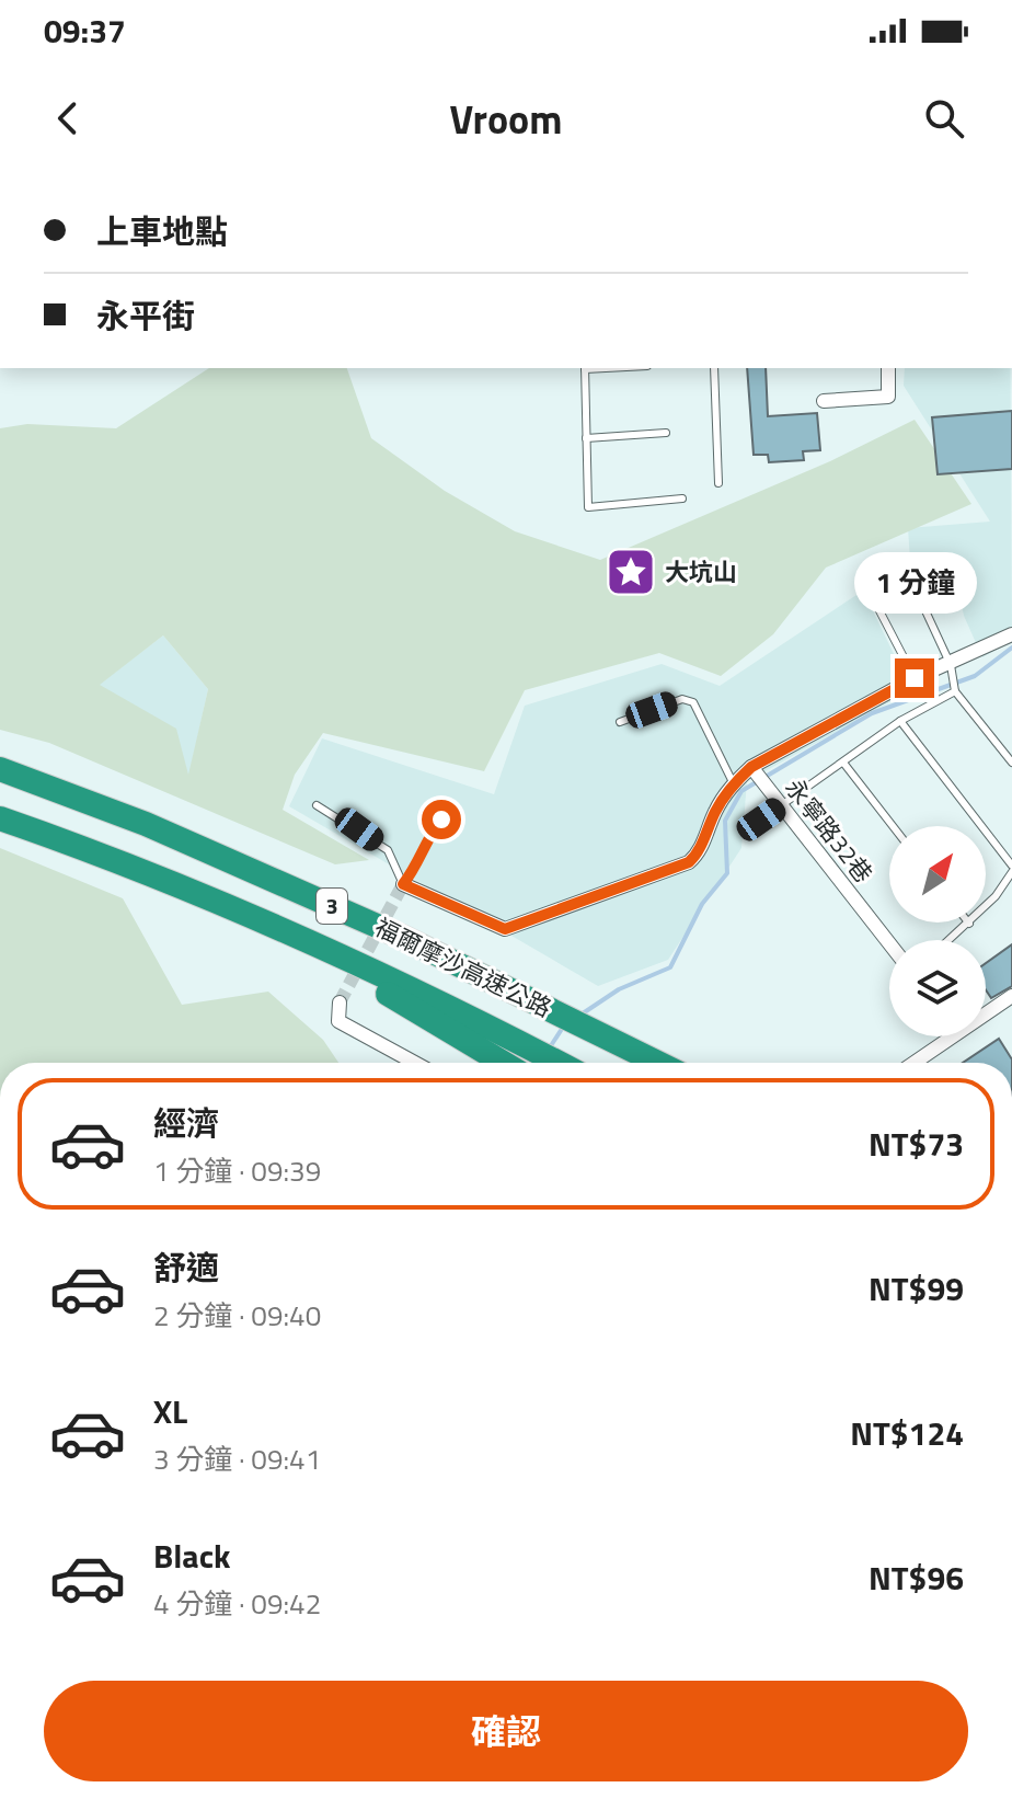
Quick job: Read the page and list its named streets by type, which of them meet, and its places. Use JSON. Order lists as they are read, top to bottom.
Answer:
{
  "streets": {
    "highway": ["3", "福爾摩沙高速公路"],
    "street": ["永寧路32巷"]
  },
  "places": {
    "place": ["大坑山"]
  },
  "north": "top right",
  "page": {
    "status": "09:37",
    "header": "Vroom",
    "banner": ["上車地點", "永平街"],
    "bubble": "1 分鐘",
    "list": [
      {
        "name": "經濟",
        "note": "1 分鐘 · 09:39",
        "value": "NT$73"
      },
      {
        "name": "舒適",
        "note": "2 分鐘 · 09:40",
        "value": "NT$99"
      },
      {
        "name": "XL",
        "note": "3 分鐘 · 09:41",
        "value": "NT$124"
      },
      {
        "name": "Black",
        "note": "4 分鐘 · 09:42",
        "value": "NT$96"
      }
    ],
    "buttons": "確認"
  }
}
